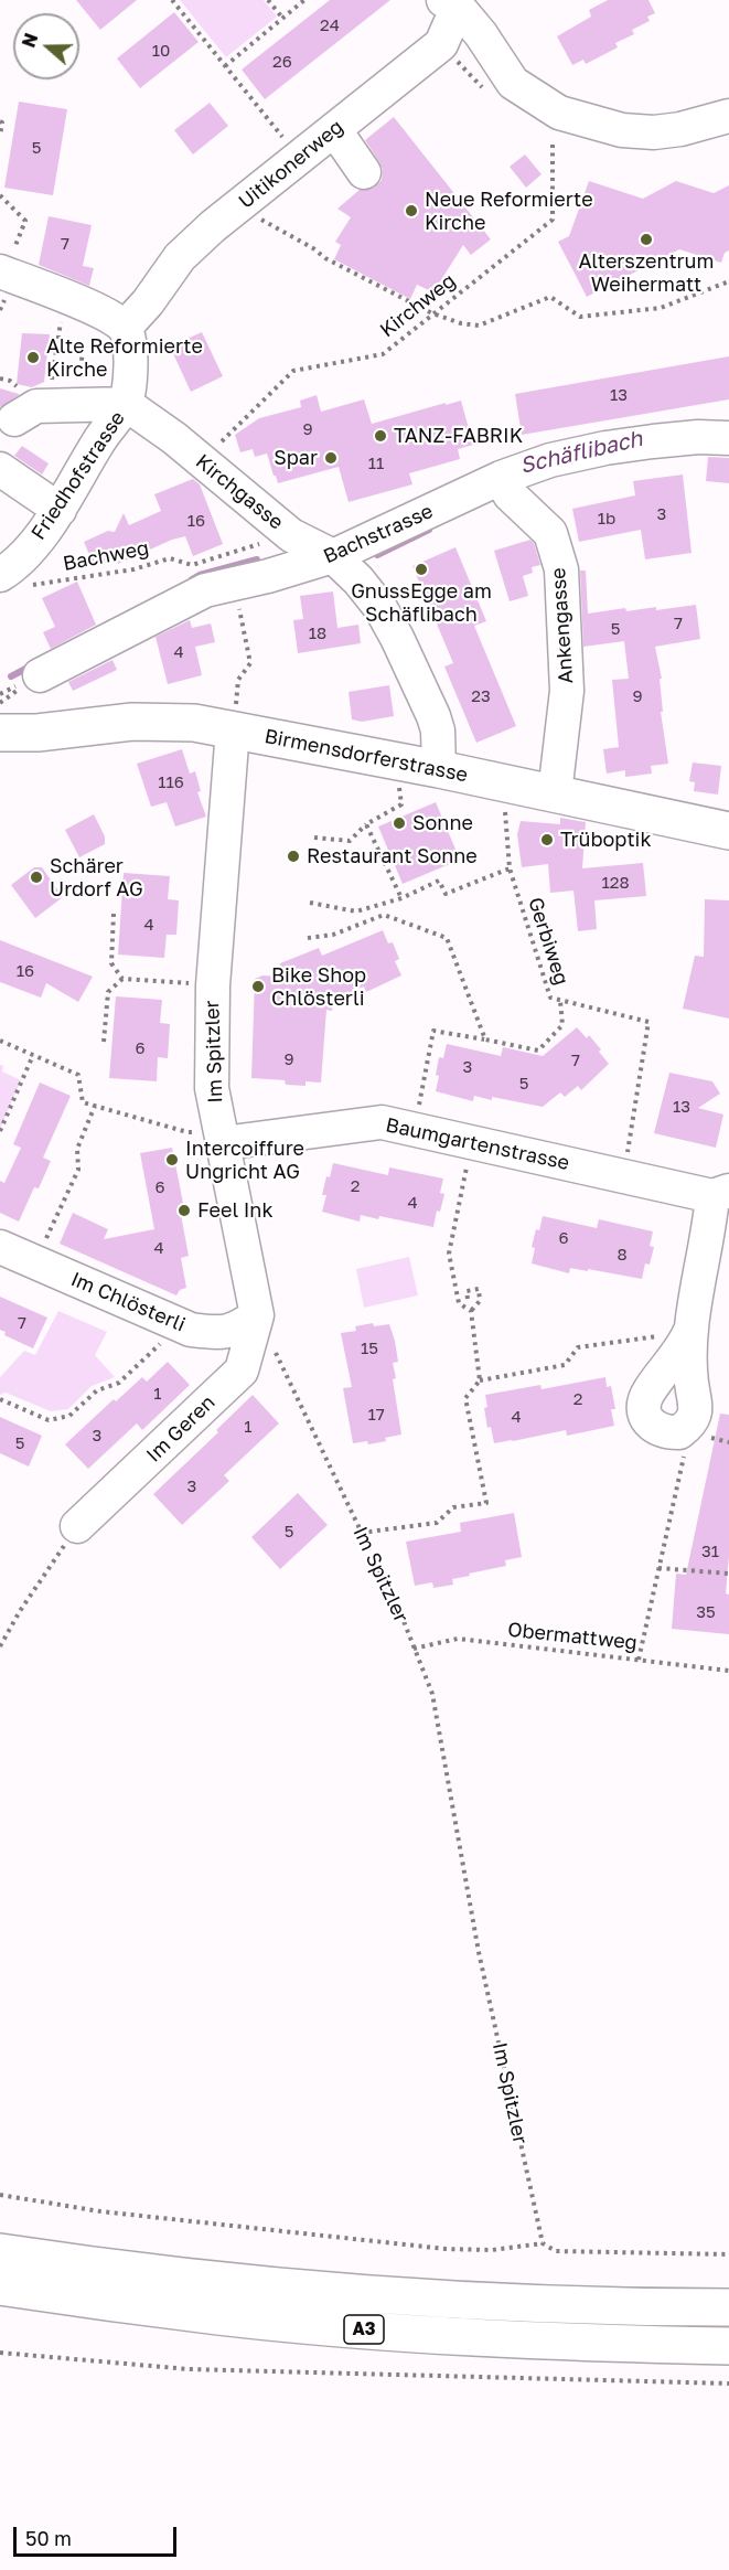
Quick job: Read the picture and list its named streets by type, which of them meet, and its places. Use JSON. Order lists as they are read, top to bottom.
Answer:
{
  "streets": {
    "main road": ["Birmensdorferstrasse", "A3"],
    "street": [
      "Uitikonerweg",
      "Friedhofstrasse",
      "Kirchgasse",
      "Bachstrasse",
      "Ankengasse",
      "Im Spitzler",
      "Baumgartenstrasse",
      "Im Chlösterli",
      "Im Geren"
    ],
    "path": [
      "Kirchweg",
      "Bachweg",
      "Gerbiweg",
      "Obermattweg"
    ]
  },
  "crossings": [
    ["Kirchweg", "Kirchgasse"],
    ["Friedhofstrasse", "Kirchgasse"],
    ["Friedhofstrasse", "Bachweg"],
    ["Kirchgasse", "Bachstrasse"],
    ["Kirchgasse", "Bachweg"],
    ["Kirchgasse", "Birmensdorferstrasse"],
    ["Bachstrasse", "Ankengasse"],
    ["Ankengasse", "Birmensdorferstrasse"],
    ["Birmensdorferstrasse", "Im Spitzler"],
    ["Gerbiweg", "Baumgartenstrasse"],
    ["Im Spitzler", "Baumgartenstrasse"],
    ["Im Spitzler", "Im Chlösterli"],
    ["Im Spitzler", "Im Geren"],
    ["Im Spitzler", "Obermattweg"],
    ["Im Chlösterli", "Im Geren"]
  ],
  "water": ["Schäflibach"],
  "places": [
    "Neue Reformierte Kirche",
    "Alterszentrum Weihermatt",
    "Alte Reformierte Kirche",
    "TANZ-FABRIK",
    "Spar",
    "GnussEgge am Schäflibach",
    "Sonne",
    "Trüboptik",
    "Restaurant Sonne",
    "Schärer Urdorf AG",
    "Bike Shop Chlösterli",
    "Intercoiffure Ungricht AG",
    "Feel Ink"
  ],
  "house_numbers": [
    "24",
    "10",
    "26",
    "5",
    "7",
    "13",
    "9",
    "11",
    "3",
    "1b",
    "16",
    "7",
    "5",
    "18",
    "4",
    "23",
    "9",
    "116",
    "128",
    "4",
    "16",
    "6",
    "9",
    "7",
    "3",
    "5",
    "13",
    "2",
    "6",
    "4",
    "6",
    "4",
    "8",
    "7",
    "15",
    "1",
    "2",
    "17",
    "4",
    "1",
    "3",
    "5",
    "3",
    "5",
    "31",
    "35"
  ],
  "scale_bar": "50 m",
  "north": "left"
}
